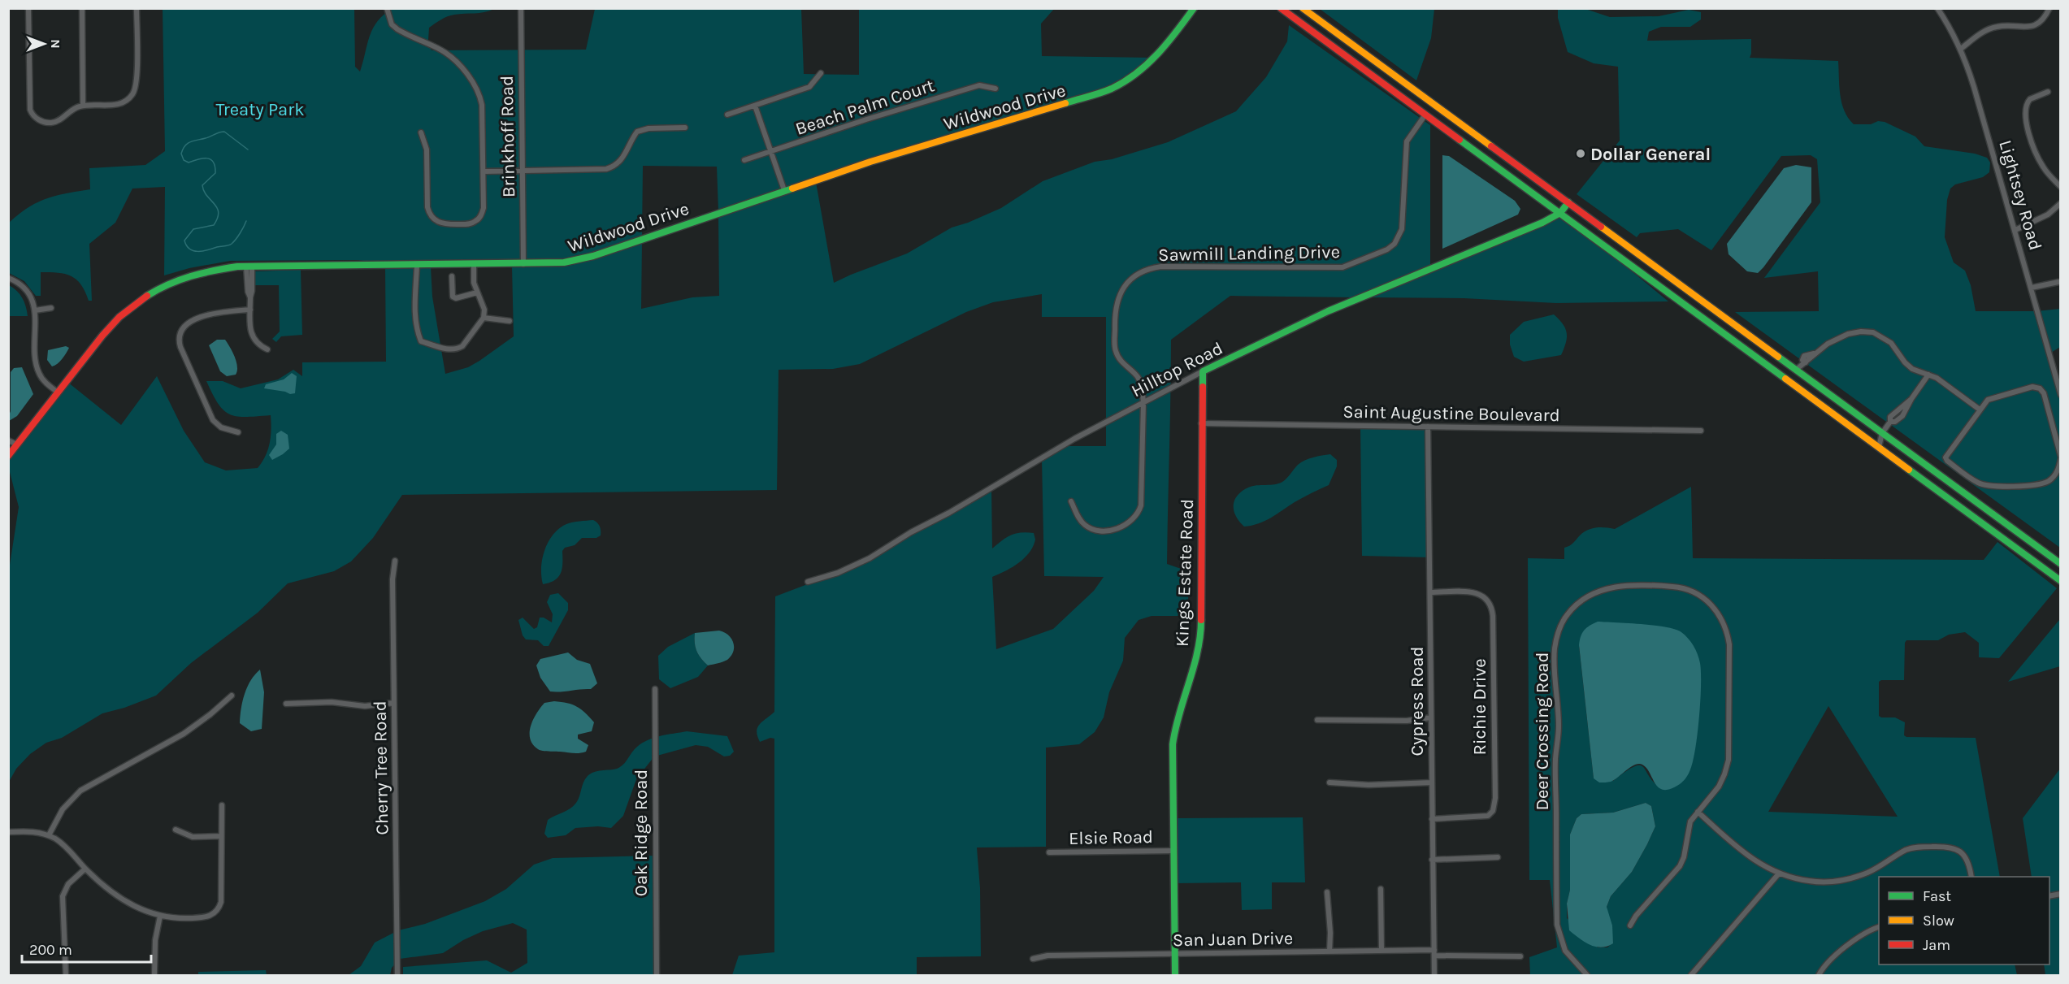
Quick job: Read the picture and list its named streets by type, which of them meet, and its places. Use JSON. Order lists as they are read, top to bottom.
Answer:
{
  "streets": {
    "main road": ["Wildwood Drive", "Hilltop Road", "Kings Estate Road"],
    "street": [
      "Beach Palm Court",
      "Brinkhoff Road",
      "Lightsey Road",
      "Sawmill Landing Drive",
      "Saint Augustine Boulevard",
      "Cypress Road",
      "Richie Drive",
      "Deer Crossing Road",
      "Cherry Tree Road",
      "Oak Ridge Road",
      "Elsie Road",
      "San Juan Drive"
    ]
  },
  "crossings": [
    ["Wildwood Drive", "Brinkhoff Road"],
    ["Sawmill Landing Drive", "Hilltop Road"],
    ["Hilltop Road", "Kings Estate Road"],
    ["Saint Augustine Boulevard", "Kings Estate Road"],
    ["Saint Augustine Boulevard", "Cypress Road"],
    ["Kings Estate Road", "Elsie Road"],
    ["Kings Estate Road", "San Juan Drive"],
    ["Cypress Road", "Richie Drive"],
    ["Cypress Road", "San Juan Drive"]
  ],
  "parks": ["Treaty Park"],
  "places": ["Dollar General"],
  "legend": ["Fast", "Slow", "Jam"],
  "scale_bar": "200 m",
  "north": "right"
}
